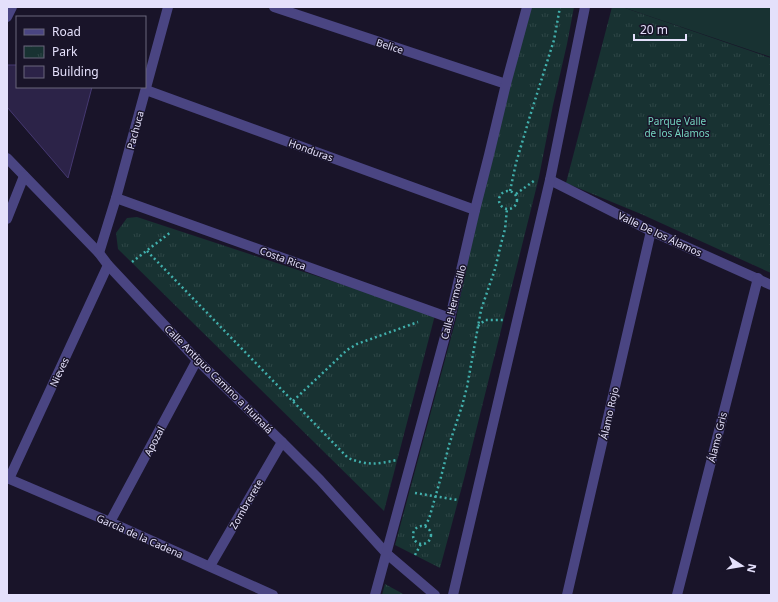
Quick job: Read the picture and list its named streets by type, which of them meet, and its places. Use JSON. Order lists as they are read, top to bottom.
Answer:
{
  "streets": {
    "street": [
      "Belice",
      "Pachuca",
      "Honduras",
      "Valle De los Álamos",
      "Costa Rica",
      "Calle Hermosillo",
      "Nieves",
      "Calle Antiguo Camino a Huinalá",
      "Álamo Rojo",
      "Álamo Gris",
      "Apozal",
      "Zombrerete",
      "García de la Cadena"
    ]
  },
  "crossings": [
    ["Belice", "Calle Hermosillo"],
    ["Pachuca", "Honduras"],
    ["Pachuca", "Costa Rica"],
    ["Pachuca", "Calle Antiguo Camino a Huinalá"],
    ["Honduras", "Calle Hermosillo"],
    ["Valle De los Álamos", "Álamo Rojo"],
    ["Valle De los Álamos", "Álamo Gris"],
    ["Costa Rica", "Calle Hermosillo"],
    ["Calle Hermosillo", "Calle Antiguo Camino a Huinalá"],
    ["Nieves", "Calle Antiguo Camino a Huinalá"],
    ["Nieves", "García de la Cadena"],
    ["Calle Antiguo Camino a Huinalá", "Apozal"],
    ["Calle Antiguo Camino a Huinalá", "Zombrerete"],
    ["Apozal", "García de la Cadena"],
    ["Zombrerete", "García de la Cadena"]
  ],
  "parks": ["Parque Valle de los Álamos"],
  "legend": ["Road", "Park", "Building"],
  "scale_bar": "20 m",
  "north": "right"
}
